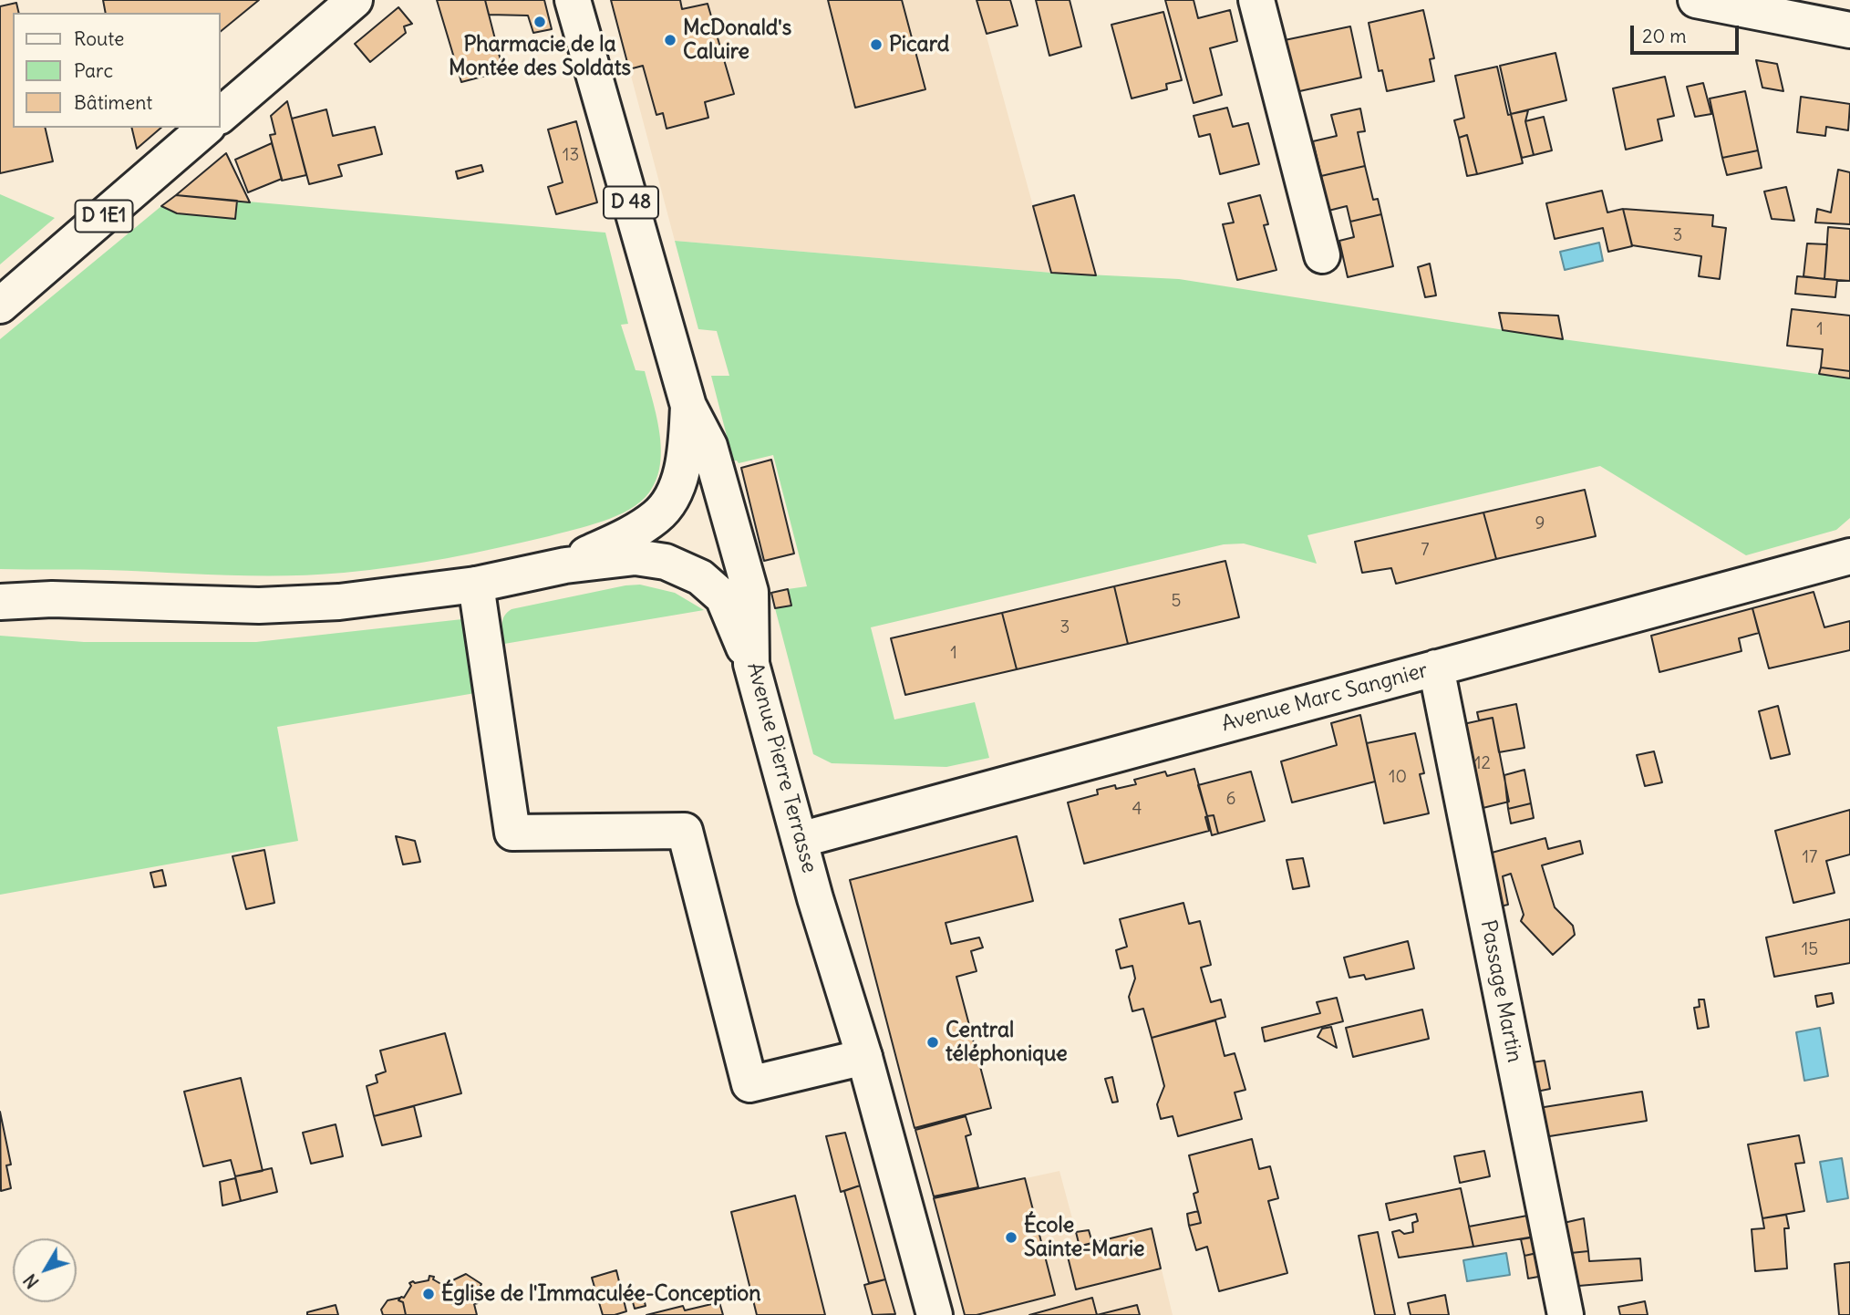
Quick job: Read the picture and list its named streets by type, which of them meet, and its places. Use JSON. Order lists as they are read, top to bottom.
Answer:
{
  "streets": {
    "main road": [
      "D 48",
      "D 1E1",
      "Avenue Marc Sangnier",
      "Avenue Pierre Terrasse",
      "Passage Martin"
    ]
  },
  "crossings": [
    ["Avenue Marc Sangnier", "Avenue Pierre Terrasse"],
    ["Avenue Marc Sangnier", "Passage Martin"]
  ],
  "places": [
    "Pharmacie de la Montée des Soldats",
    "McDonald's Caluire",
    "Picard",
    "Central téléphonique",
    "École Sainte-Marie",
    "Église de l'Immaculée-Conception"
  ],
  "house_numbers": [
    "13",
    "3",
    "1",
    "9",
    "7",
    "5",
    "3",
    "1",
    "12",
    "10",
    "6",
    "4",
    "17",
    "15"
  ],
  "legend": ["Route", "Parc", "Bâtiment"],
  "scale_bar": "20 m",
  "north": "bottom left"
}
